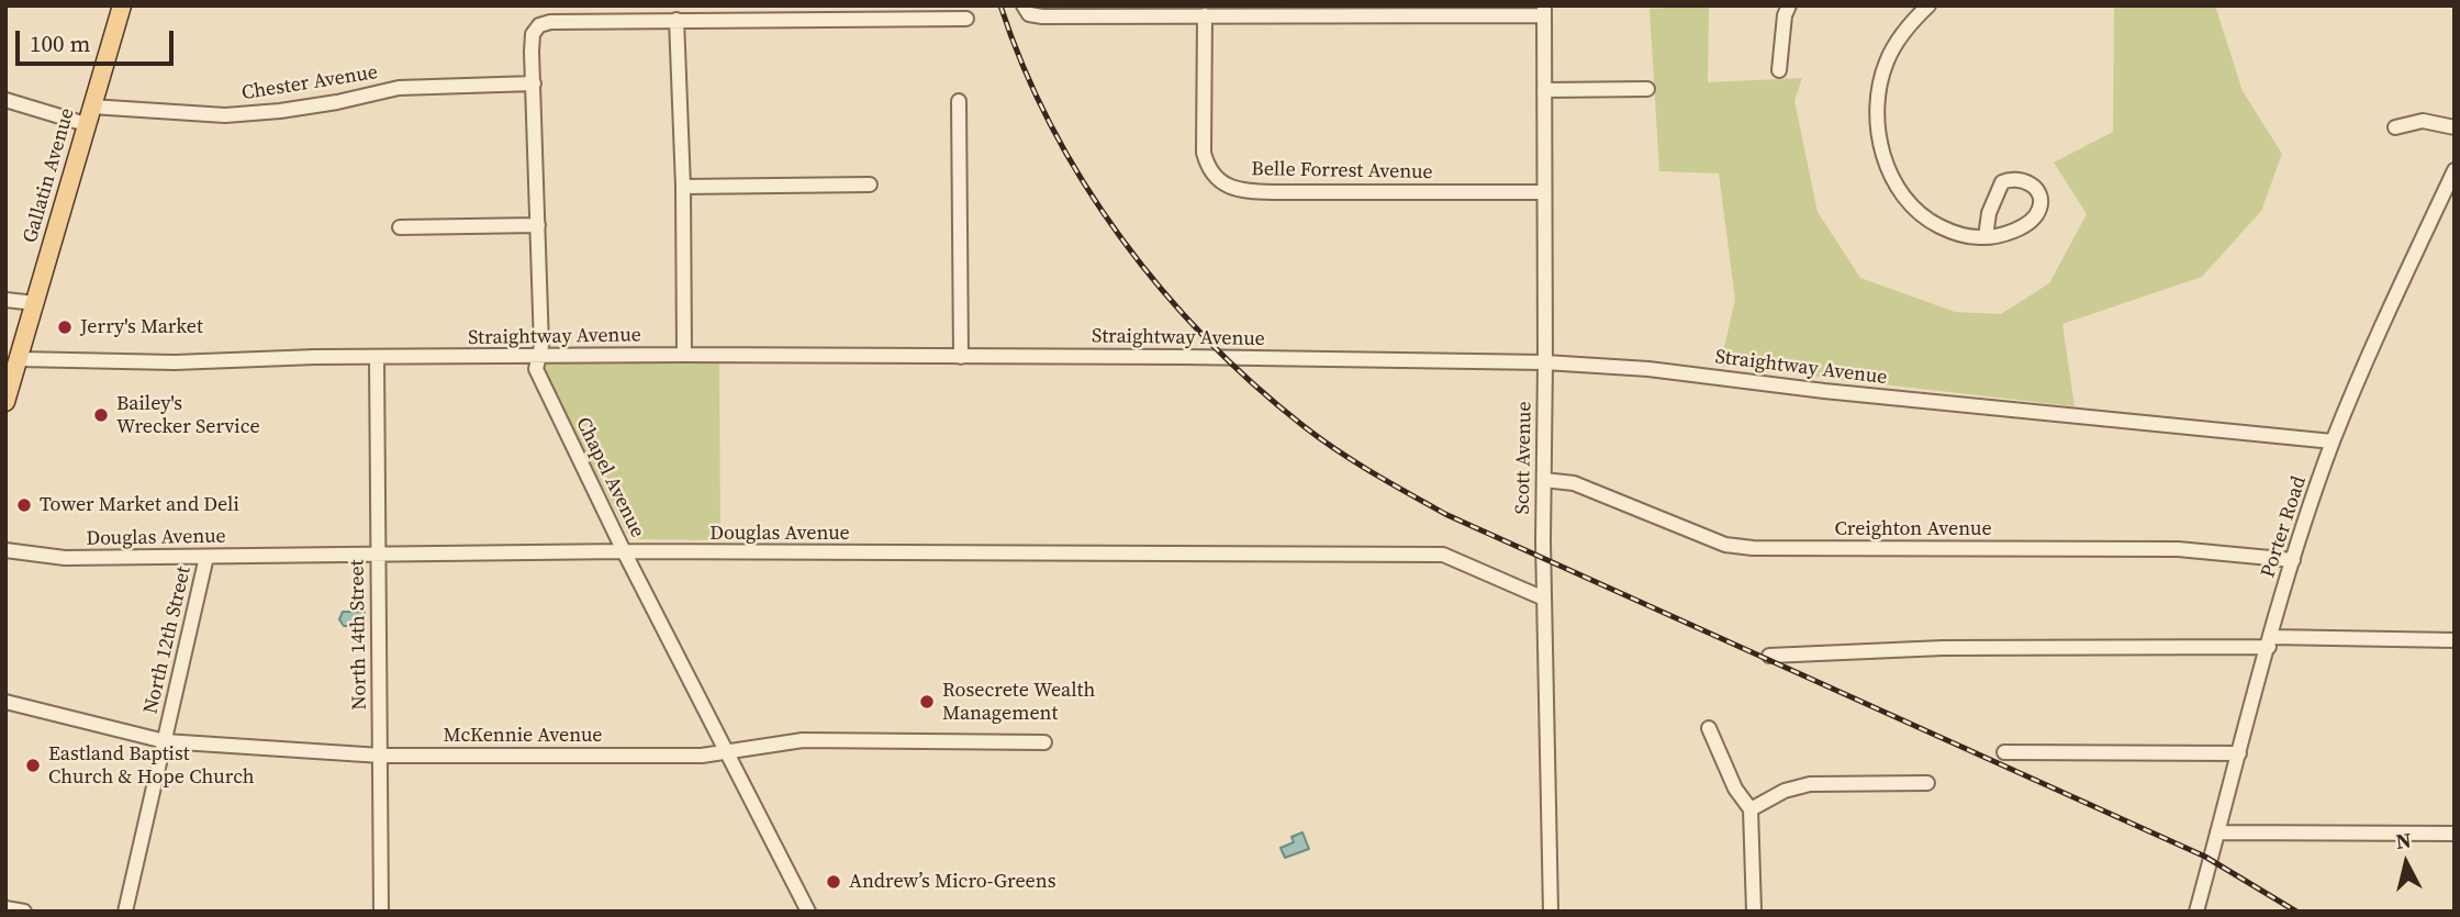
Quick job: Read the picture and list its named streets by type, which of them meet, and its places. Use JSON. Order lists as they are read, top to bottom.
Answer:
{
  "streets": {
    "main road": ["Gallatin Avenue"],
    "street": [
      "Chester Avenue",
      "Belle Forrest Avenue",
      "Straightway Avenue",
      "Scott Avenue",
      "Chapel Avenue",
      "Porter Road",
      "Creighton Avenue",
      "Douglas Avenue",
      "North 14th Street",
      "North 12th Street",
      "McKennie Avenue"
    ]
  },
  "crossings": [
    ["Chester Avenue", "Gallatin Avenue"],
    ["Chester Avenue", "Chapel Avenue"],
    ["Belle Forrest Avenue", "Scott Avenue"],
    ["Gallatin Avenue", "Straightway Avenue"],
    ["Straightway Avenue", "Scott Avenue"],
    ["Straightway Avenue", "Chapel Avenue"],
    ["Straightway Avenue", "Porter Road"],
    ["Straightway Avenue", "North 14th Street"],
    ["Scott Avenue", "Creighton Avenue"],
    ["Scott Avenue", "Douglas Avenue"],
    ["Chapel Avenue", "Douglas Avenue"],
    ["Chapel Avenue", "McKennie Avenue"],
    ["Porter Road", "Creighton Avenue"],
    ["Douglas Avenue", "North 14th Street"],
    ["Douglas Avenue", "North 12th Street"],
    ["North 14th Street", "McKennie Avenue"],
    ["North 12th Street", "McKennie Avenue"]
  ],
  "places": [
    "Jerry's Market",
    "Bailey's Wrecker Service",
    "Tower Market and Deli",
    "Rosecrete Wealth Management",
    "Eastland Baptist Church & Hope Church",
    "Andrew’s Micro-Greens"
  ],
  "scale_bar": "100 m",
  "north": "top"
}
